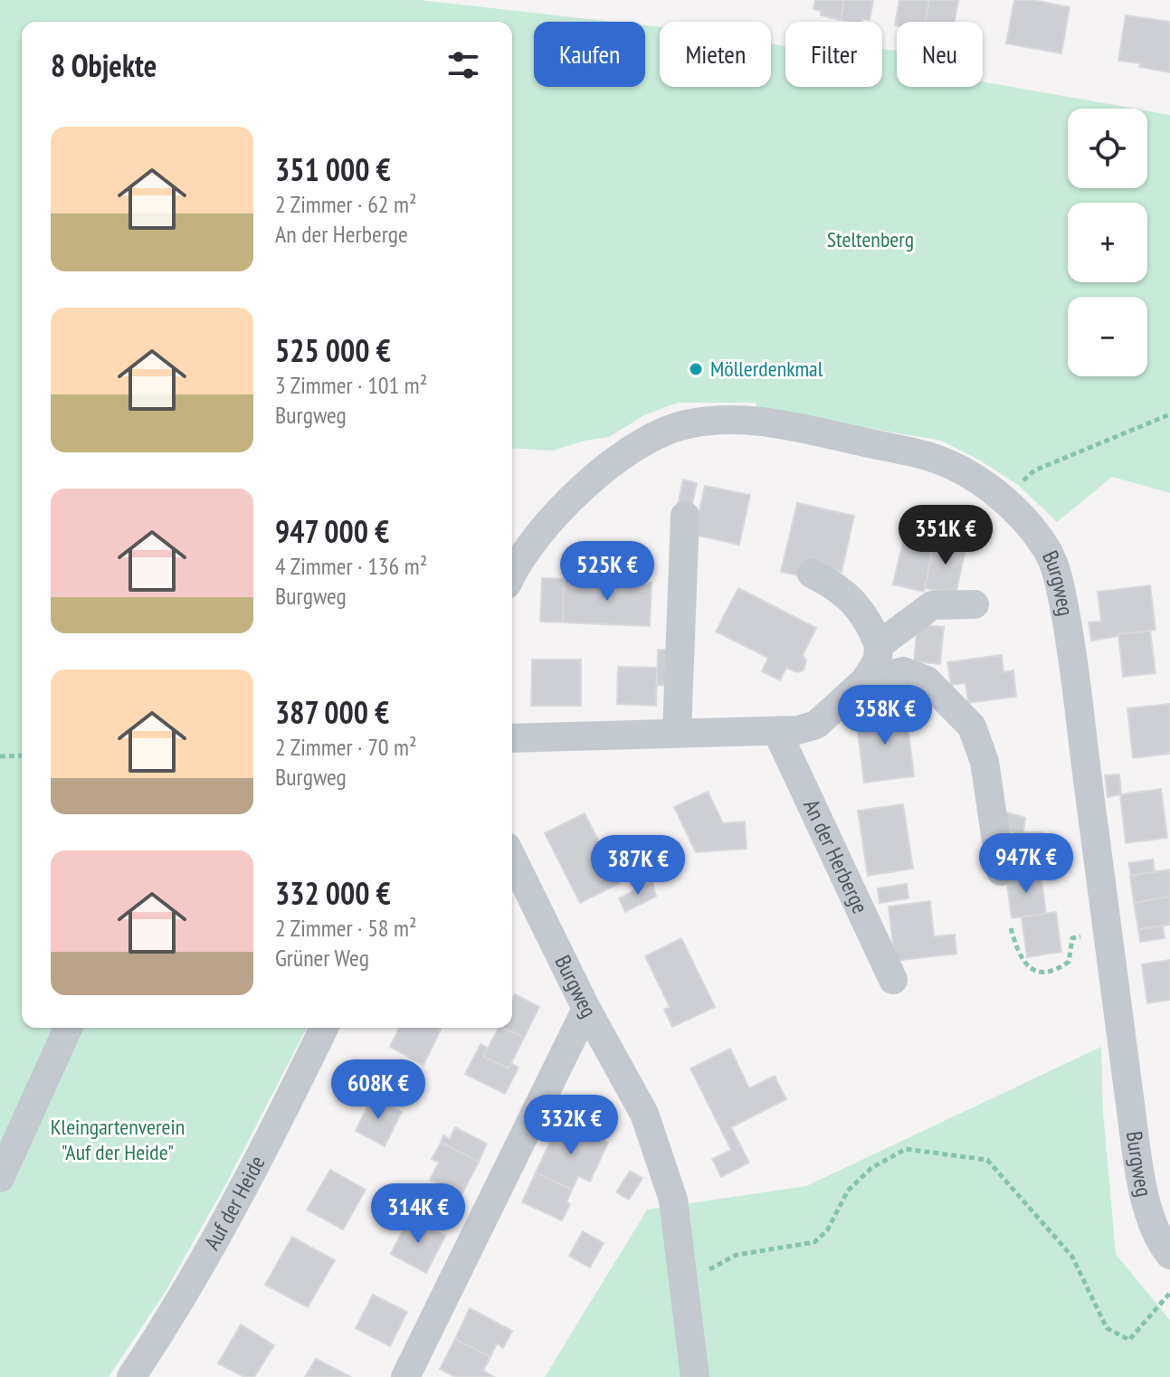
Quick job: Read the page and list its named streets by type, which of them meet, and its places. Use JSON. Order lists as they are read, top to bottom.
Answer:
{
  "streets": {
    "street": ["Burgweg", "An der Herberge", "Auf der Heide"]
  },
  "parks": ["Steltenberg", "Kleingartenverein \"Auf der Heide\""],
  "places": ["Möllerdenkmal"],
  "page": {
    "chip": [
      "Kaufen",
      "Mieten",
      "Filter",
      "Neu"
    ],
    "heading": "8 Objekte",
    "map_buttons": ["+", "−"],
    "list": [
      {
        "name": "351 000 €",
        "note": "2 Zimmer · 62 m² · An der Herberge"
      },
      {
        "name": "525 000 €",
        "note": "3 Zimmer · 101 m² · Burgweg"
      },
      {
        "name": "947 000 €",
        "note": "4 Zimmer · 136 m² · Burgweg"
      },
      {
        "name": "387 000 €",
        "note": "2 Zimmer · 70 m² · Burgweg"
      },
      {
        "name": "332 000 €",
        "note": "2 Zimmer · 58 m² · Grüner Weg"
      }
    ],
    "price": [
      "351K €",
      "525K €",
      "358K €",
      "947K €",
      "387K €",
      "608K €",
      "332K €",
      "314K €"
    ]
  }
}
